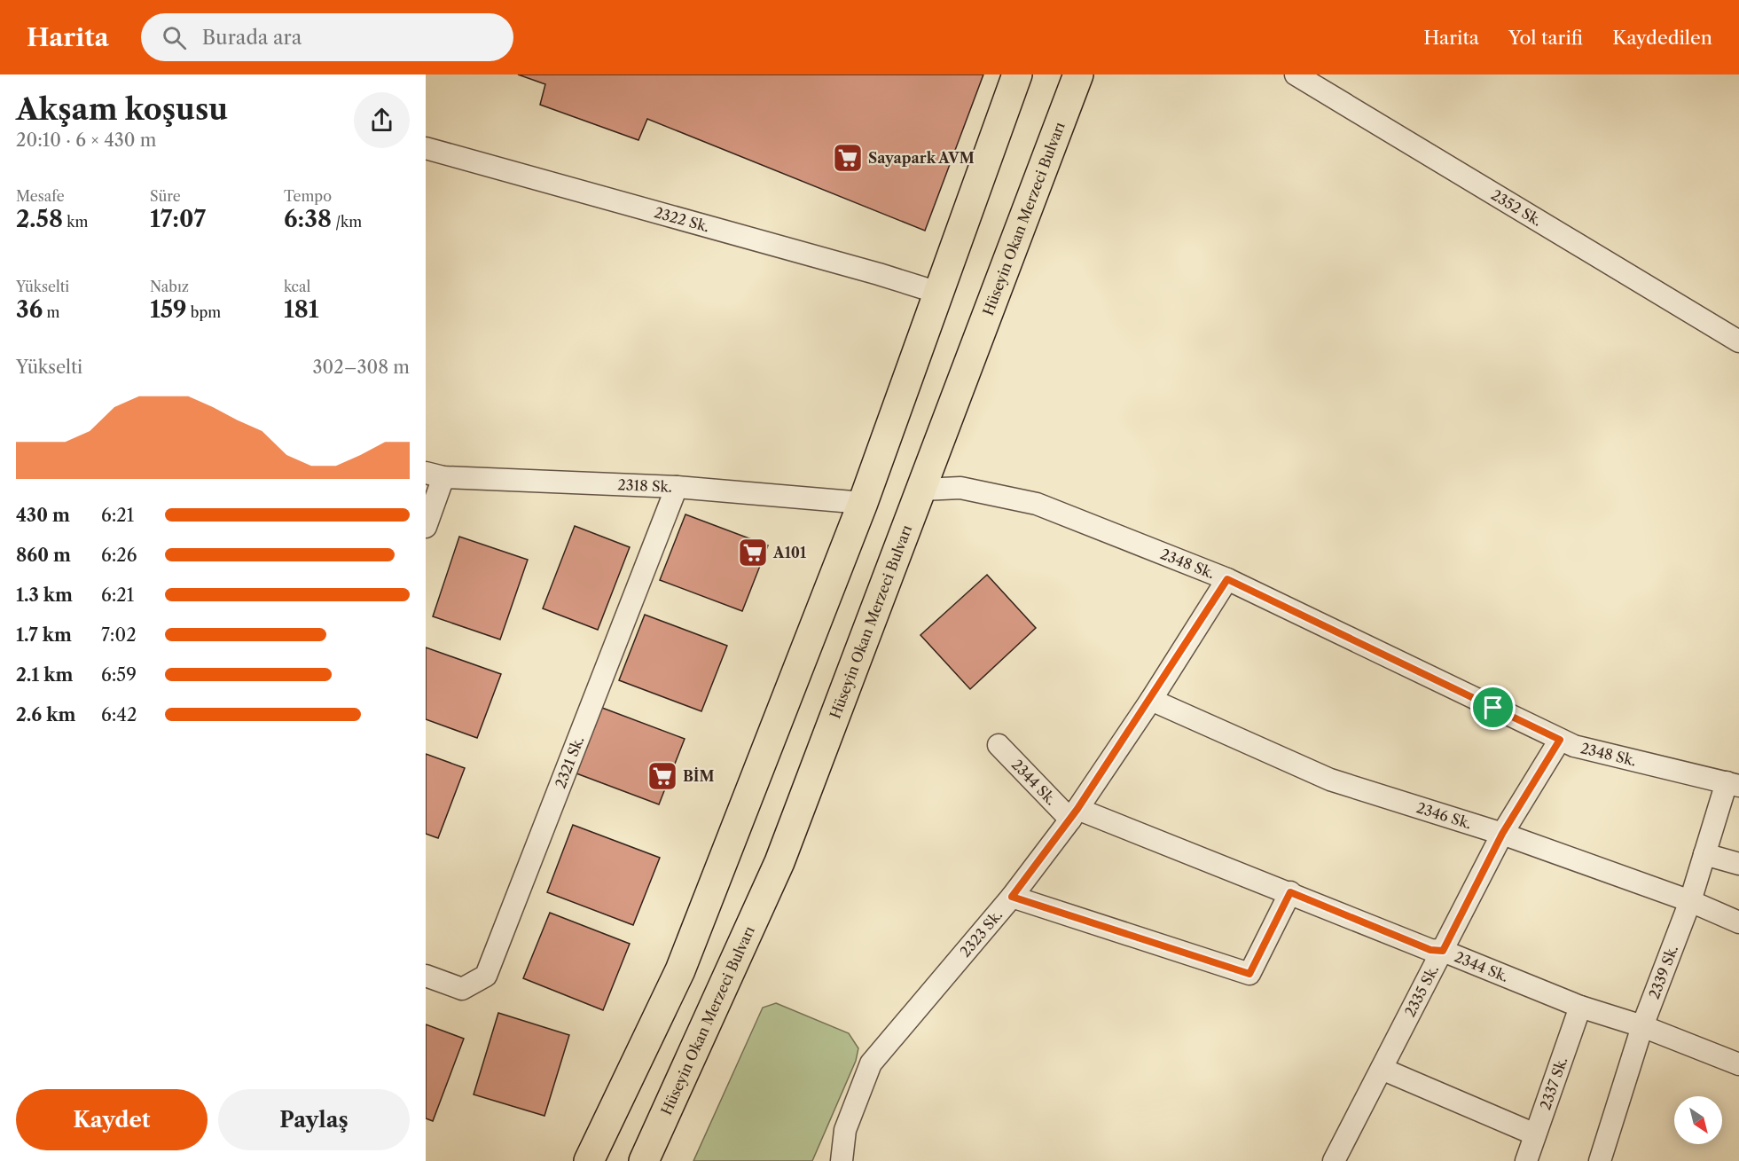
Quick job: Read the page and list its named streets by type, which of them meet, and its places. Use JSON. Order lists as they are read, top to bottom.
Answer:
{
  "streets": {
    "main road": ["Hüseyin Okan Merzeci Bulvarı"],
    "street": [
      "2352 Sk.",
      "2322 Sk.",
      "2318 Sk.",
      "2348 Sk.",
      "2321 Sk.",
      "2344 Sk.",
      "2346 Sk.",
      "2323 Sk.",
      "2339 Sk.",
      "2335 Sk.",
      "2337 Sk."
    ]
  },
  "crossings": [
    ["Hüseyin Okan Merzeci Bulvarı", "2348 Sk."],
    ["2318 Sk.", "2321 Sk."],
    ["2348 Sk.", "2323 Sk."],
    ["2348 Sk.", "2339 Sk."],
    ["2348 Sk.", "2335 Sk."],
    ["2344 Sk.", "2323 Sk."],
    ["2344 Sk.", "2339 Sk."],
    ["2344 Sk.", "2335 Sk."],
    ["2344 Sk.", "2337 Sk."],
    ["2346 Sk.", "2323 Sk."],
    ["2346 Sk.", "2339 Sk."],
    ["2346 Sk.", "2335 Sk."]
  ],
  "places": {
    "supermarket": ["Sayapark AVM", "A101", "BİM"]
  },
  "north": "bottom right",
  "page": {
    "header": "Harita",
    "search": "Burada ara",
    "nav": ["Harita", "Yol tarifi", "Kaydedilen"],
    "heading": ["Akşam koşusu", "20:10 · 6 × 430 m"],
    "stats": [
      ["Mesafe", "2.58 km"],
      ["Süre", "17:07"],
      ["Tempo", "6:38 /km"],
      ["Yükselti", "36 m"],
      ["Nabız", "159 bpm"],
      ["kcal", "181"]
    ],
    "chart": ["Yükselti", "302–308 m"],
    "list": [
      {
        "name": "430 m",
        "note": "6:21"
      },
      {
        "name": "860 m",
        "note": "6:26"
      },
      {
        "name": "1.3 km",
        "note": "6:21"
      },
      {
        "name": "1.7 km",
        "note": "7:02"
      },
      {
        "name": "2.1 km",
        "note": "6:59"
      },
      {
        "name": "2.6 km",
        "note": "6:42"
      }
    ],
    "buttons": ["Kaydet", "Paylaş"]
  }
}
